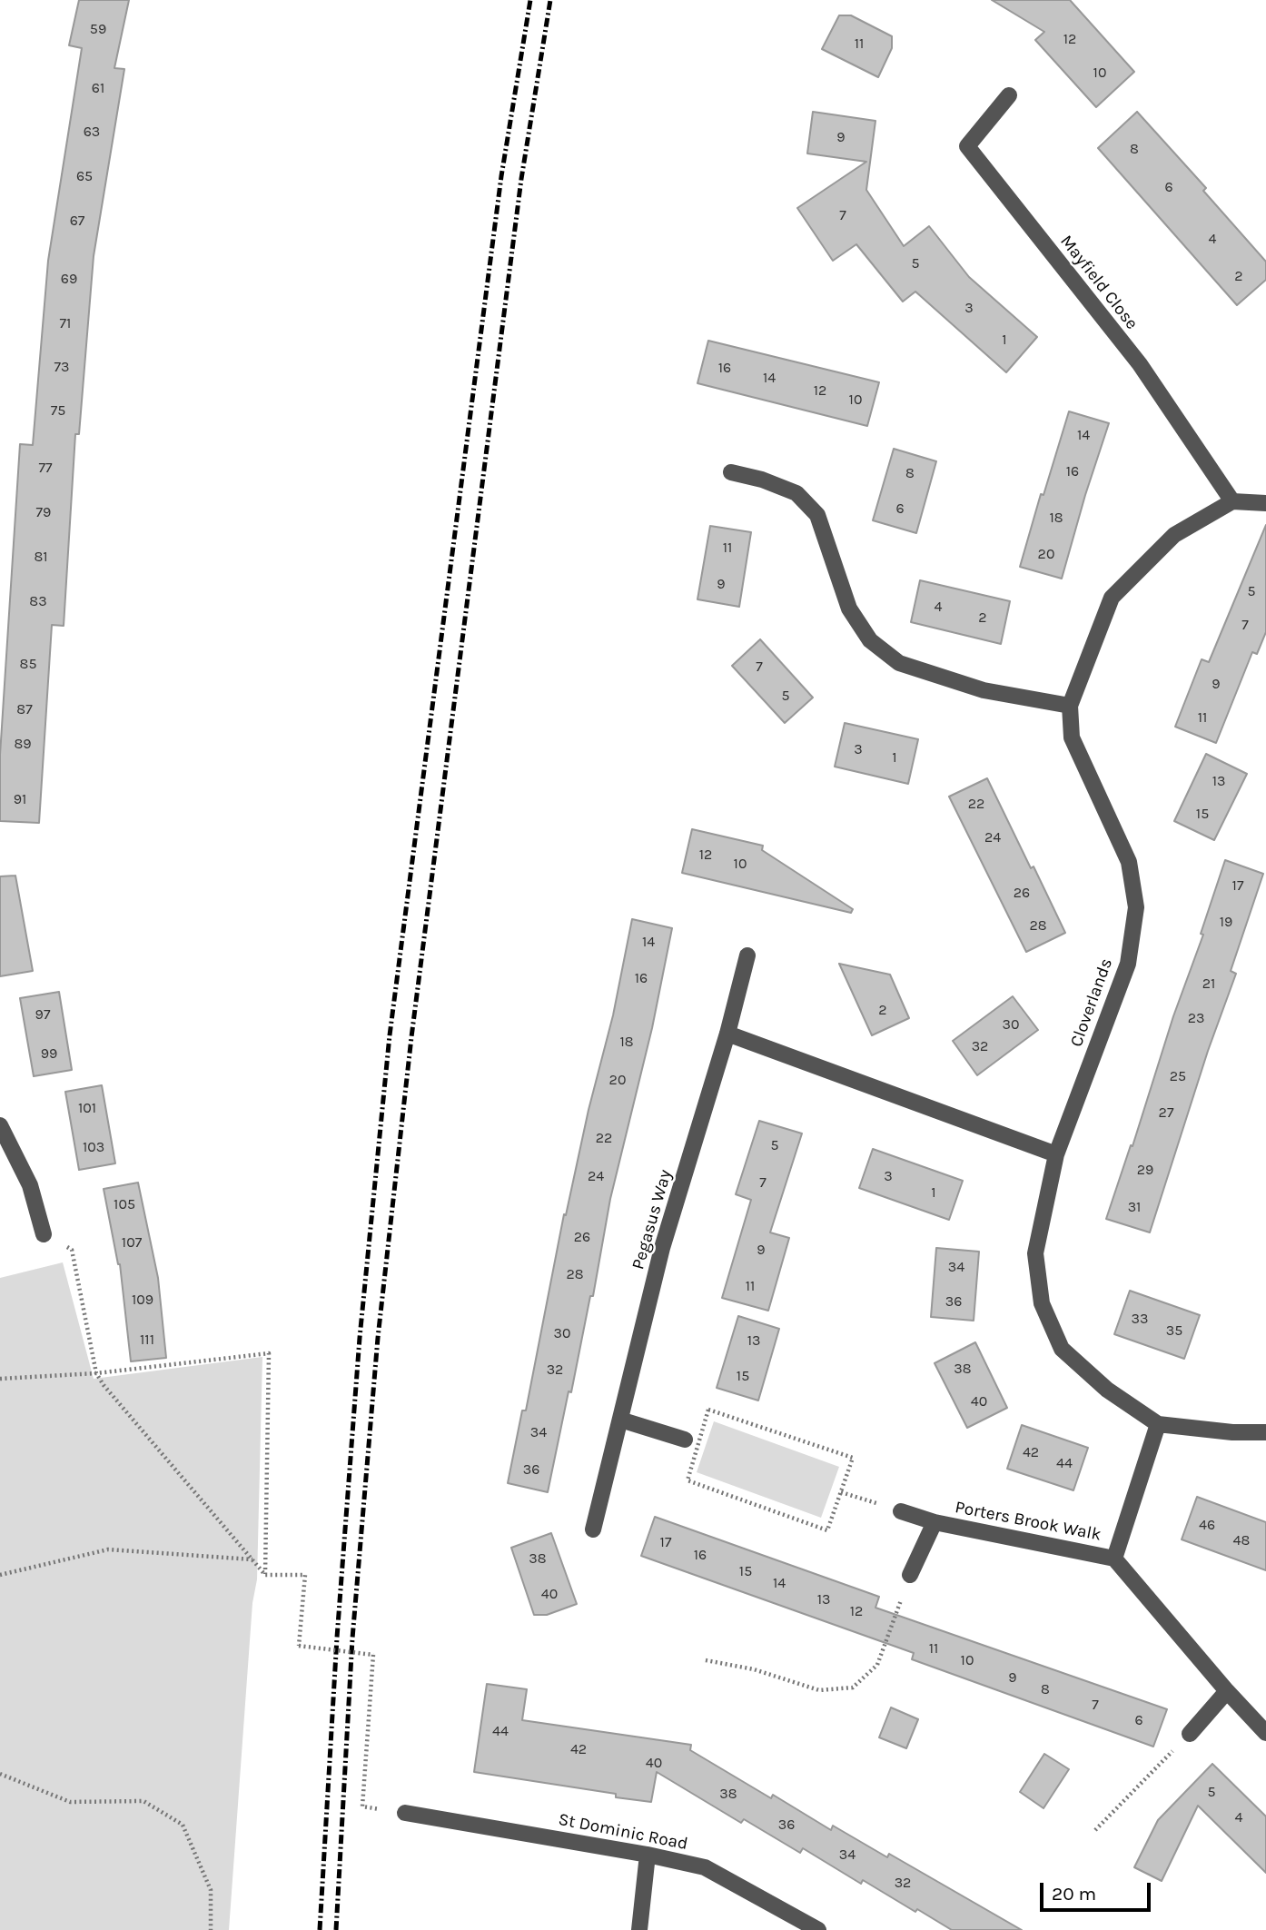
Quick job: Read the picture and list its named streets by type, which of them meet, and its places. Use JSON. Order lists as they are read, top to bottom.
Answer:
{
  "streets": {
    "street": [
      "Mayfield Close",
      "Cloverlands",
      "Pegasus Way",
      "Porters Brook Walk",
      "St Dominic Road"
    ]
  },
  "crossings": [
    ["Mayfield Close", "Cloverlands"],
    ["Cloverlands", "Porters Brook Walk"]
  ],
  "house_numbers": [
    "59",
    "12",
    "11",
    "10",
    "61",
    "63",
    "9",
    "8",
    "65",
    "6",
    "7",
    "67",
    "4",
    "5",
    "2",
    "69",
    "3",
    "71",
    "1",
    "73",
    "16",
    "14",
    "12",
    "10",
    "75",
    "14",
    "77",
    "16",
    "8",
    "6",
    "79",
    "18",
    "11",
    "20",
    "81",
    "9",
    "5",
    "83",
    "4",
    "2",
    "7",
    "85",
    "7",
    "9",
    "5",
    "87",
    "11",
    "89",
    "3",
    "1",
    "13",
    "91",
    "22",
    "15",
    "24",
    "12",
    "10",
    "17",
    "26",
    "19",
    "28",
    "14",
    "16",
    "21",
    "2",
    "97",
    "23",
    "30",
    "18",
    "32",
    "99",
    "25",
    "20",
    "101",
    "27",
    "22",
    "5",
    "103",
    "29",
    "24",
    "3",
    "7",
    "1",
    "105",
    "31",
    "26",
    "107",
    "9",
    "34",
    "28",
    "11",
    "109",
    "36",
    "33",
    "35",
    "30",
    "111",
    "13",
    "38",
    "32",
    "15",
    "40",
    "34",
    "42",
    "44",
    "36",
    "46",
    "48",
    "17",
    "16",
    "38",
    "15",
    "14",
    "40",
    "13",
    "12",
    "11",
    "10",
    "9",
    "8",
    "7",
    "6",
    "44",
    "42",
    "40",
    "5",
    "38",
    "4",
    "36",
    "34",
    "32"
  ],
  "scale_bar": "20 m"
}
